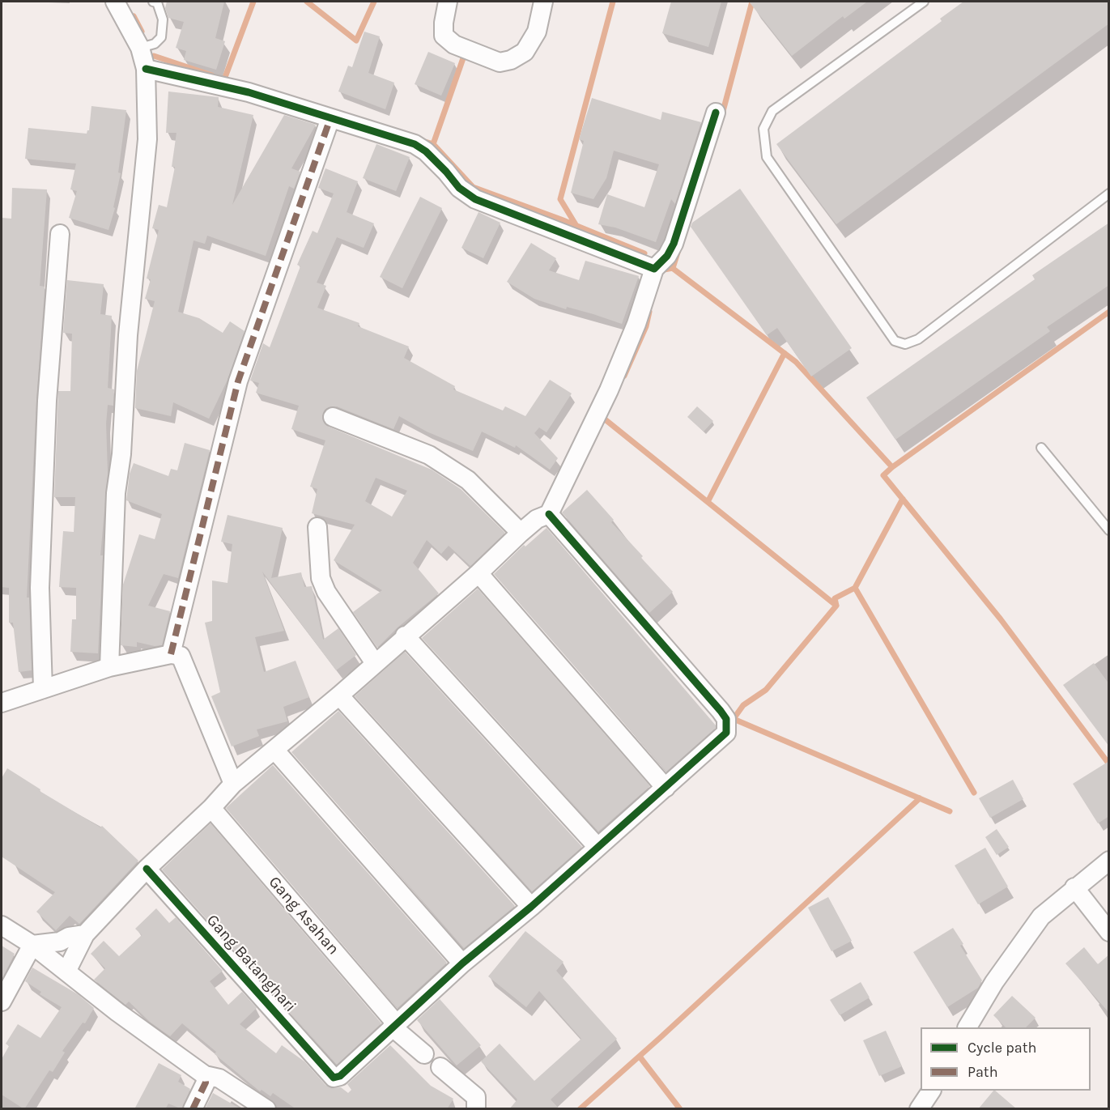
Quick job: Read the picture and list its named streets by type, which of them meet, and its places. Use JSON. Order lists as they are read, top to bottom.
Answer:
{
  "streets": {
    "street": ["Gang Asahan", "Gang Batanghari"]
  },
  "crossings": [
    ["Gang Asahan", "Gang Batanghari"]
  ],
  "legend": ["Cycle path", "Path"]
}
